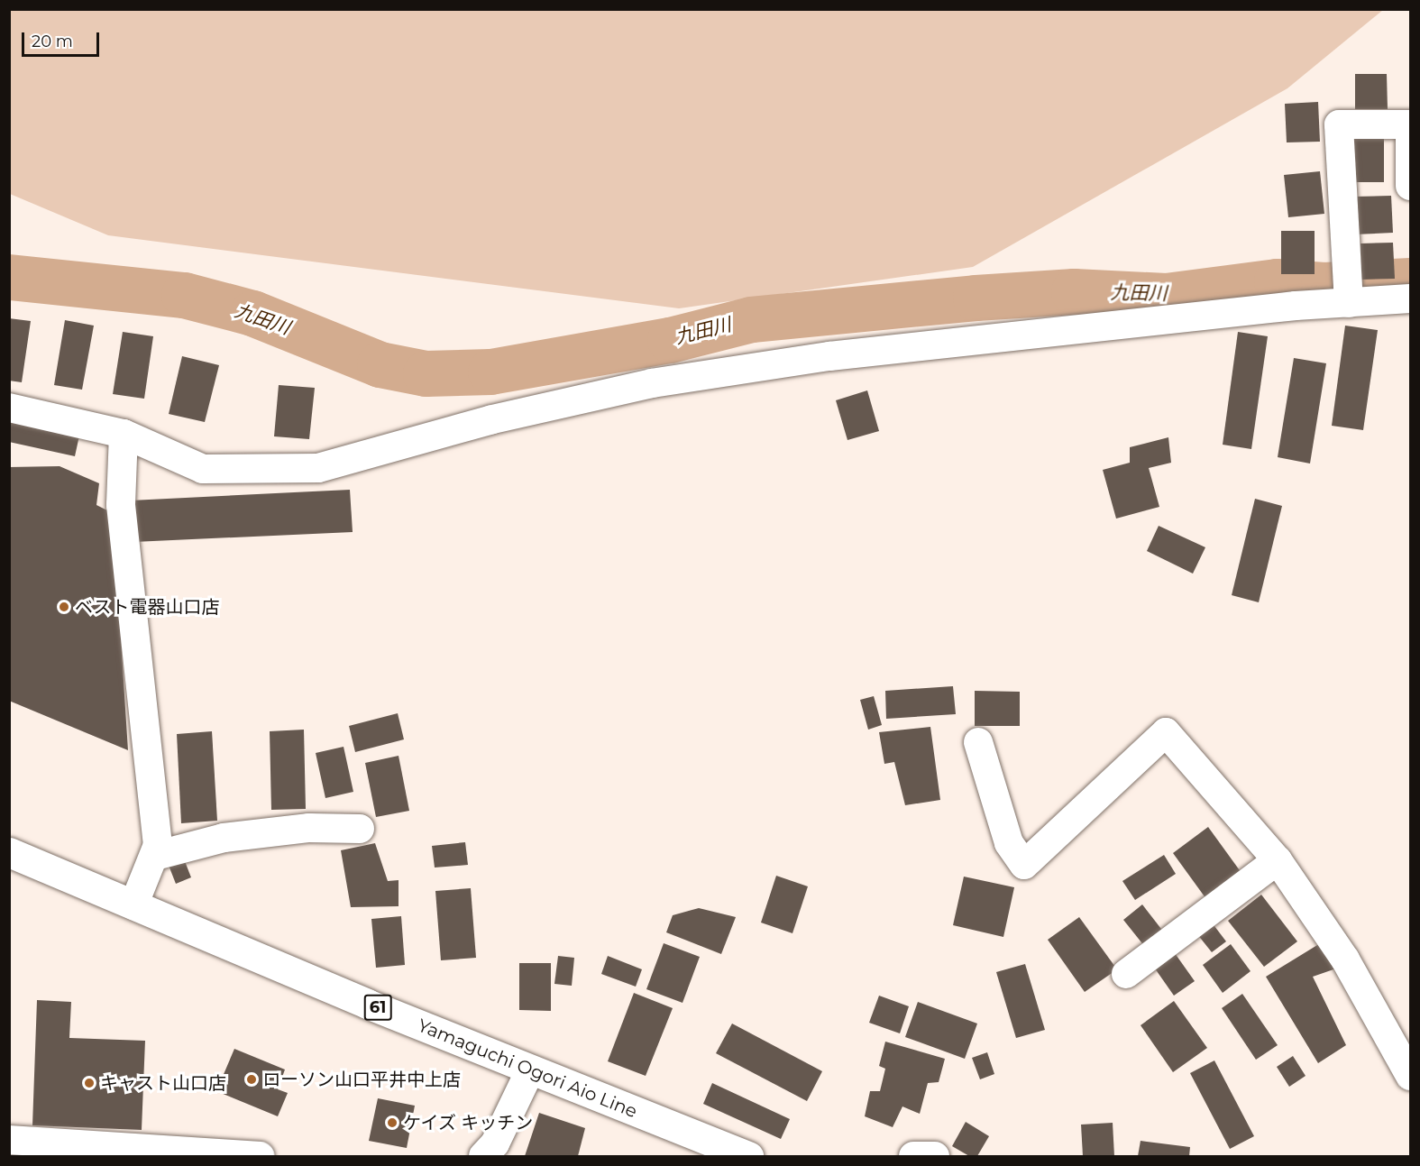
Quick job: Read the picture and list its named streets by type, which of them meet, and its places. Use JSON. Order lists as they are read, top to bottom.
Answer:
{
  "streets": {
    "main road": ["61", "Yamaguchi Ogori Aio Line"]
  },
  "water": ["九田川"],
  "places": [
    "ベスト電器山口店",
    "ローソン山口平井中上店",
    "キャスト山口店",
    "ケイズ キッチン"
  ],
  "scale_bar": "20 m"
}
